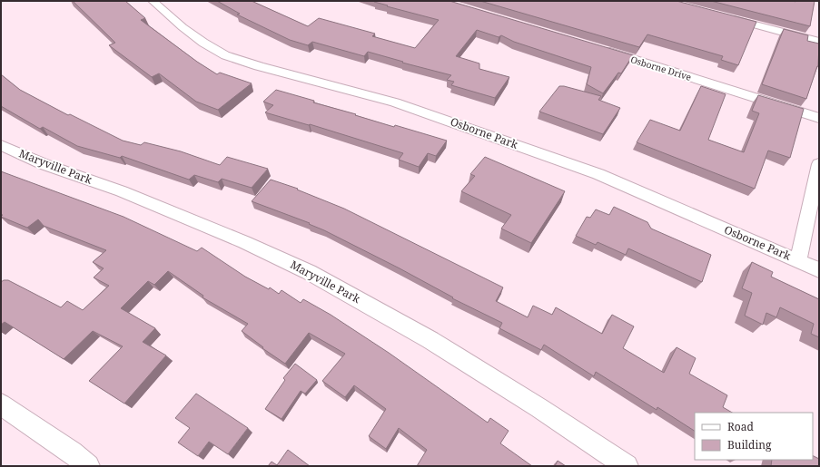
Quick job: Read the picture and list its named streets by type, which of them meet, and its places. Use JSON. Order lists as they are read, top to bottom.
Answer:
{
  "streets": {
    "street": ["Osborne Drive", "Osborne Park", "Maryville Park"]
  },
  "legend": ["Road", "Building"]
}
